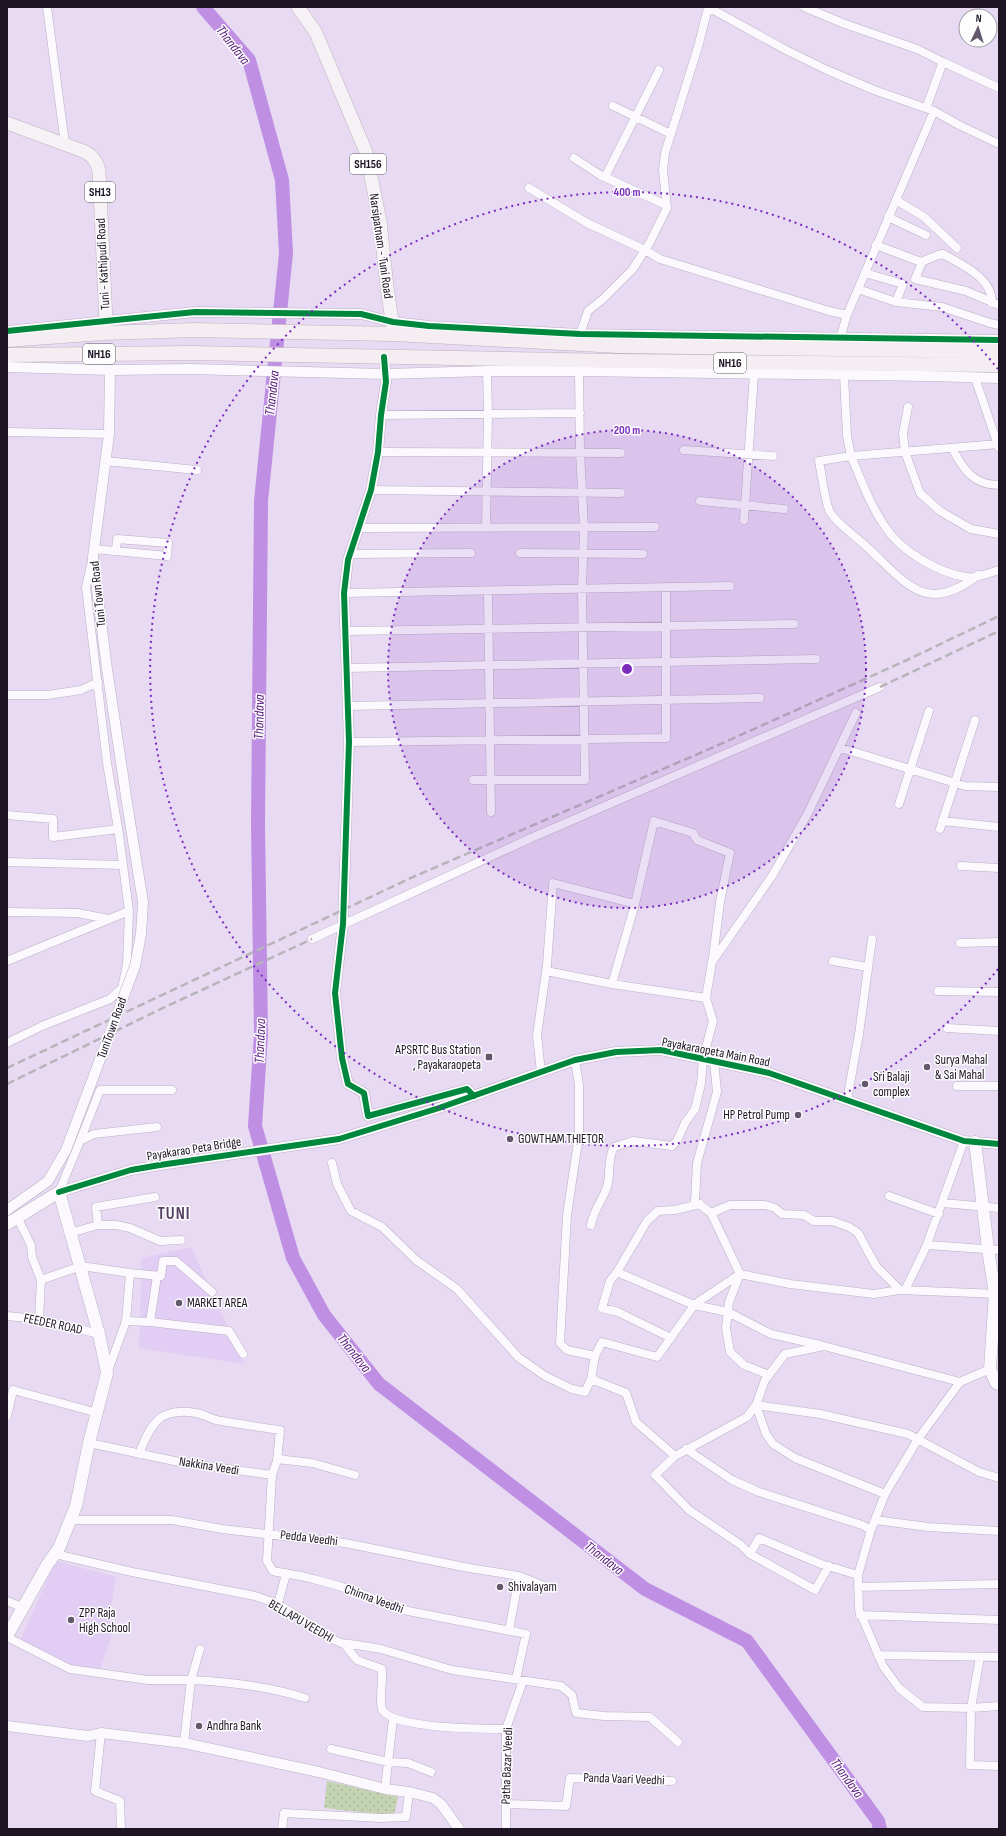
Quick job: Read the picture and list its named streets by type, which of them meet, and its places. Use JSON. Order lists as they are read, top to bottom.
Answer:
{
  "streets": {
    "highway": ["NH16"],
    "main road": [
      "SH156",
      "SH13",
      "Narsipatnam - Tuni Road",
      "Tuni - Kathipudi Road"
    ],
    "street": [
      "Tuni Town Road",
      "TuniTown Road",
      "Payakaraopeta Main Road",
      "Payakarao Peta Bridge",
      "FEEDER ROAD",
      "Nakkina Veedi",
      "Pedda Veedhi",
      "Chinna Veedhi",
      "BELLAPU VEEDHI",
      "Patha Bazar Veedi",
      "Panda Vaari Veedhi"
    ]
  },
  "crossings": [
    ["Narsipatnam - Tuni Road", "NH16"],
    ["Tuni Town Road", "TuniTown Road"],
    ["Payakaraopeta Main Road", "Payakarao Peta Bridge"],
    ["Pedda Veedhi", "Chinna Veedhi"],
    ["Chinna Veedhi", "BELLAPU VEEDHI"],
    ["Chinna Veedhi", "Patha Bazar Veedi"],
    ["BELLAPU VEEDHI", "Patha Bazar Veedi"],
    ["Patha Bazar Veedi", "Panda Vaari Veedhi"]
  ],
  "districts": ["TUNI"],
  "water": ["Thandava"],
  "places": {
    "transit": ["APSRTC Bus Station , Payakaraopeta"],
    "other": [
      "Surya Mahal & Sai Mahal",
      "Sri Balaji complex",
      "HP Petrol Pump",
      "GOWTHAM THIETOR",
      "MARKET AREA",
      "Shivalayam",
      "ZPP Raja High School",
      "Andhra Bank"
    ]
  },
  "north": "top",
  "rings": ["400 m", "200 m"]
}
